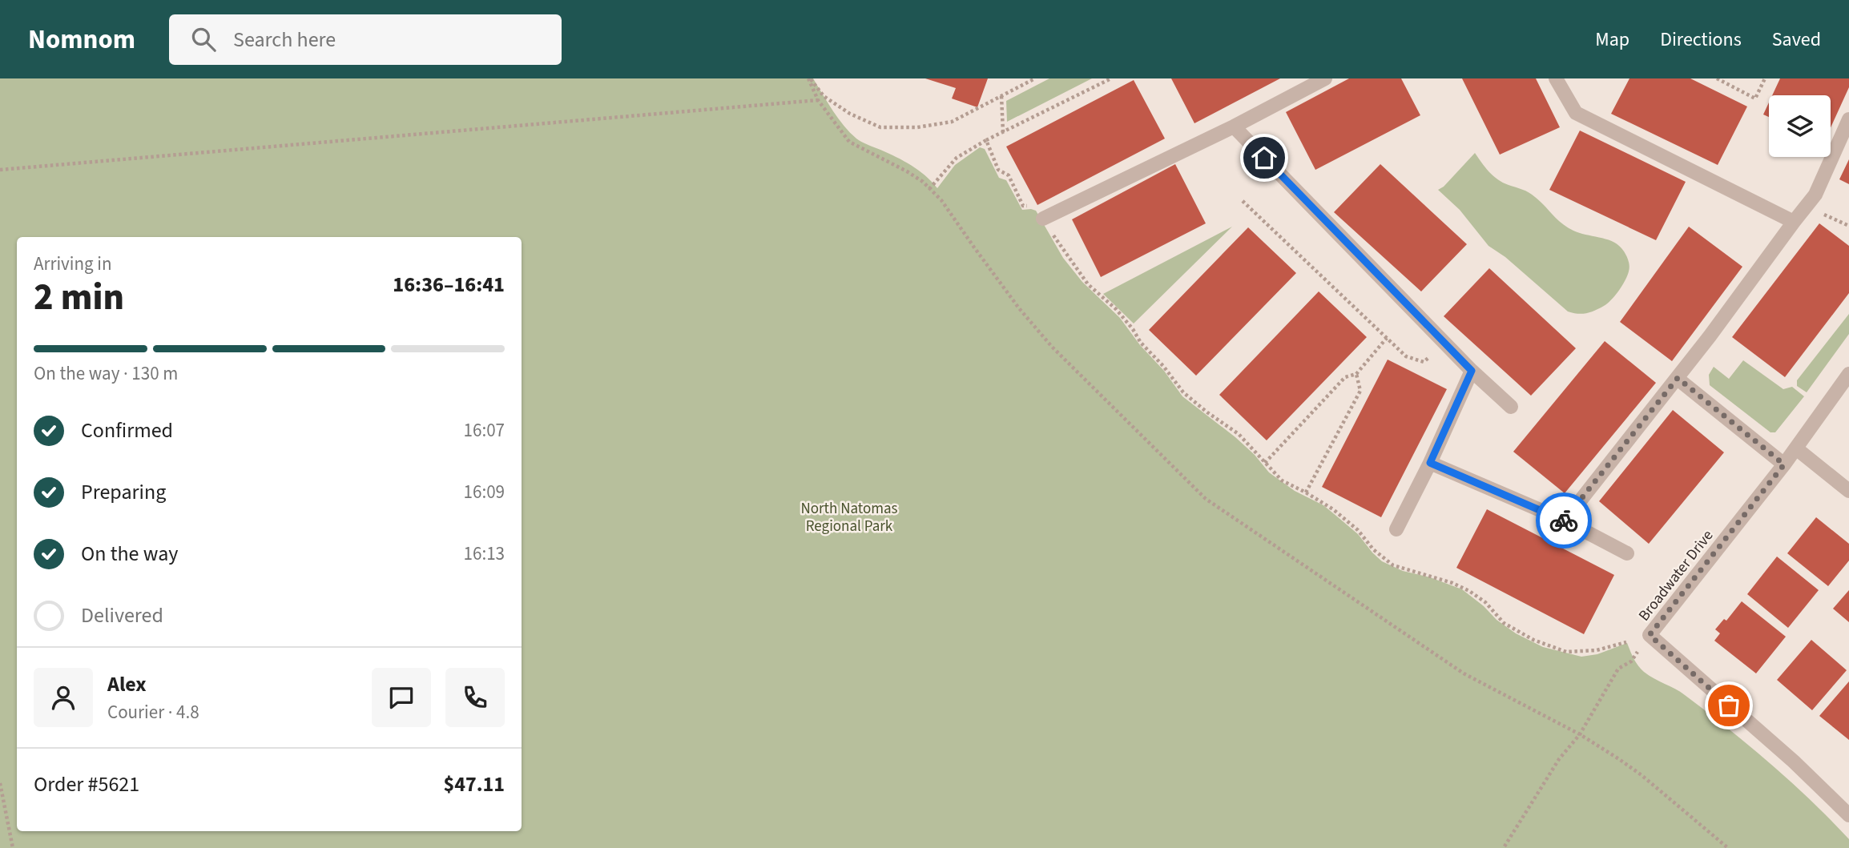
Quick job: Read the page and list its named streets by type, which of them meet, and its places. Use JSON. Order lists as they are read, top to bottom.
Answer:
{
  "streets": {
    "street": ["Broadwater Drive"]
  },
  "parks": ["North Natomas Regional Park"],
  "page": {
    "header": "Nomnom",
    "search": "Search here",
    "nav": ["Map", "Directions", "Saved"],
    "heading": ["2 min", "Arriving in", "16:36–16:41"],
    "panel": [
      "Alex",
      "Courier · 4.8",
      "Order #5621",
      "$47.11"
    ],
    "bar": "On the way · 130 m",
    "list": [
      ["Confirmed", "16:07"],
      ["Preparing", "16:09"],
      ["On the way", "16:13"],
      "Delivered"
    ]
  }
}
